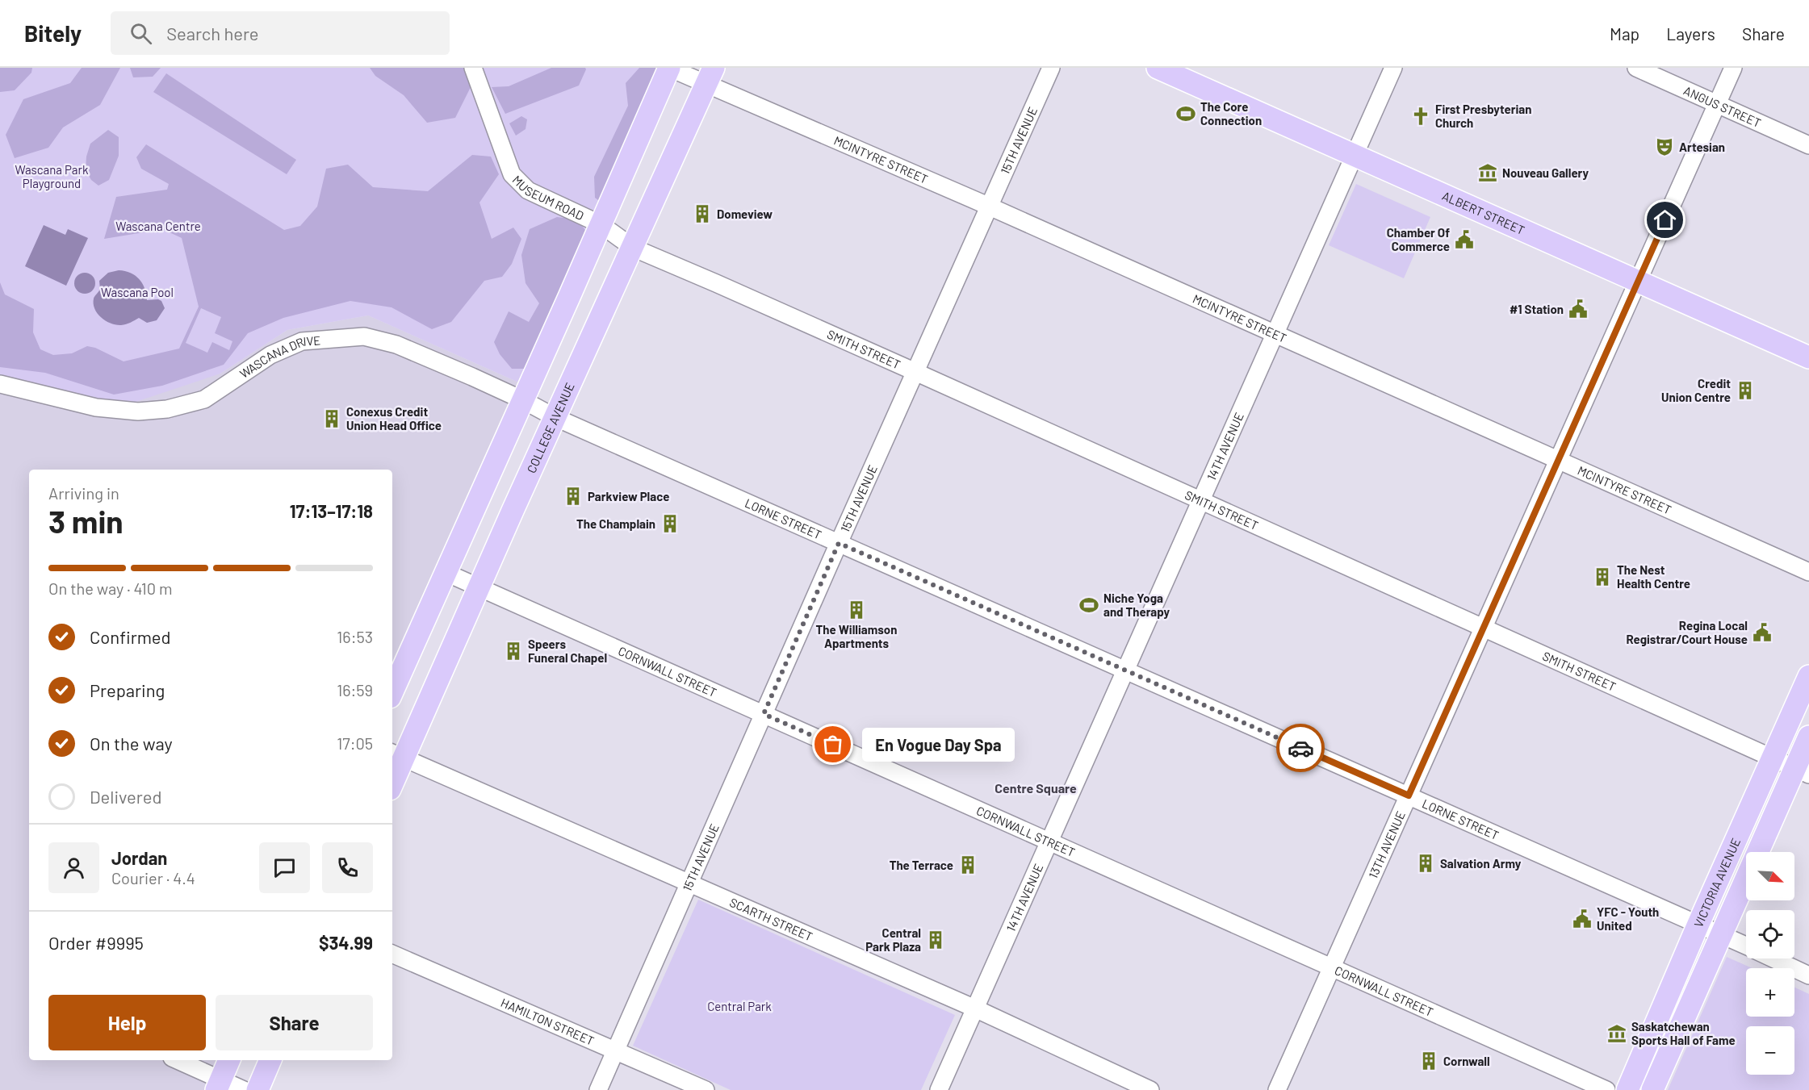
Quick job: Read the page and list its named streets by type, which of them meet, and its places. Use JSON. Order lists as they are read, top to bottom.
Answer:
{
  "streets": {
    "main road": ["ALBERT STREET", "COLLEGE AVENUE", "VICTORIA AVENUE"],
    "street": [
      "ANGUS STREET",
      "15TH AVENUE",
      "MCINTYRE STREET",
      "MUSEUM ROAD",
      "SMITH STREET",
      "WASCANA DRIVE",
      "14TH AVENUE",
      "LORNE STREET",
      "CORNWALL STREET",
      "13TH AVENUE",
      "SCARTH STREET",
      "HAMILTON STREET"
    ]
  },
  "crossings": [
    ["ANGUS STREET", "13TH AVENUE"],
    ["15TH AVENUE", "MCINTYRE STREET"],
    ["15TH AVENUE", "SMITH STREET"],
    ["15TH AVENUE", "LORNE STREET"],
    ["15TH AVENUE", "CORNWALL STREET"],
    ["15TH AVENUE", "SCARTH STREET"],
    ["15TH AVENUE", "HAMILTON STREET"],
    ["MCINTYRE STREET", "COLLEGE AVENUE"],
    ["MCINTYRE STREET", "14TH AVENUE"],
    ["MCINTYRE STREET", "13TH AVENUE"],
    ["MUSEUM ROAD", "SMITH STREET"],
    ["MUSEUM ROAD", "COLLEGE AVENUE"],
    ["ALBERT STREET", "14TH AVENUE"],
    ["ALBERT STREET", "13TH AVENUE"],
    ["SMITH STREET", "COLLEGE AVENUE"],
    ["SMITH STREET", "14TH AVENUE"],
    ["SMITH STREET", "13TH AVENUE"],
    ["SMITH STREET", "VICTORIA AVENUE"],
    ["WASCANA DRIVE", "COLLEGE AVENUE"],
    ["WASCANA DRIVE", "LORNE STREET"],
    ["COLLEGE AVENUE", "LORNE STREET"],
    ["COLLEGE AVENUE", "CORNWALL STREET"],
    ["COLLEGE AVENUE", "SCARTH STREET"],
    ["14TH AVENUE", "LORNE STREET"],
    ["14TH AVENUE", "CORNWALL STREET"],
    ["14TH AVENUE", "SCARTH STREET"],
    ["LORNE STREET", "13TH AVENUE"],
    ["LORNE STREET", "VICTORIA AVENUE"],
    ["CORNWALL STREET", "13TH AVENUE"]
  ],
  "districts": ["Centre Square"],
  "parks": [
    "Wascana Park Playground",
    "Wascana Centre",
    "Wascana Pool",
    "Central Park"
  ],
  "places": {
    "sports": ["The Core Connection", "Niche Yoga and Therapy"],
    "church": ["First Presbyterian Church"],
    "theatre": ["Artesian"],
    "museum": ["Nouveau Gallery", "Saskatchewan Sports Hall of Fame"],
    "building": [
      "Domeview",
      "Credit Union Centre",
      "Conexus Credit Union Head Office",
      "Parkview Place",
      "The Champlain",
      "The Nest Health Centre",
      "The Williamson Apartments",
      "Speers Funeral Chapel",
      "Salvation Army",
      "The Terrace",
      "Central Park Plaza",
      "Cornwall"
    ],
    "public building": [
      "Chamber Of Commerce",
      "#1 Station",
      "Regina Local Registrar/Court House",
      "YFC - Youth United"
    ],
    "other": ["En Vogue Day Spa"]
  },
  "north": "bottom right",
  "page": {
    "header": "Bitely",
    "search": "Search here",
    "nav": ["Map", "Layers", "Share"],
    "heading": ["3 min", "Arriving in", "17:13–17:18"],
    "panel": [
      "Jordan",
      "Courier · 4.4",
      "Order #9995",
      "$34.99"
    ],
    "bar": "On the way · 410 m",
    "list": [
      ["Confirmed", "16:53"],
      ["Preparing", "16:59"],
      ["On the way", "17:05"],
      "Delivered"
    ],
    "bubble": "En Vogue Day Spa",
    "map_buttons": ["+", "−"],
    "buttons": ["Help", "Share"]
  }
}
